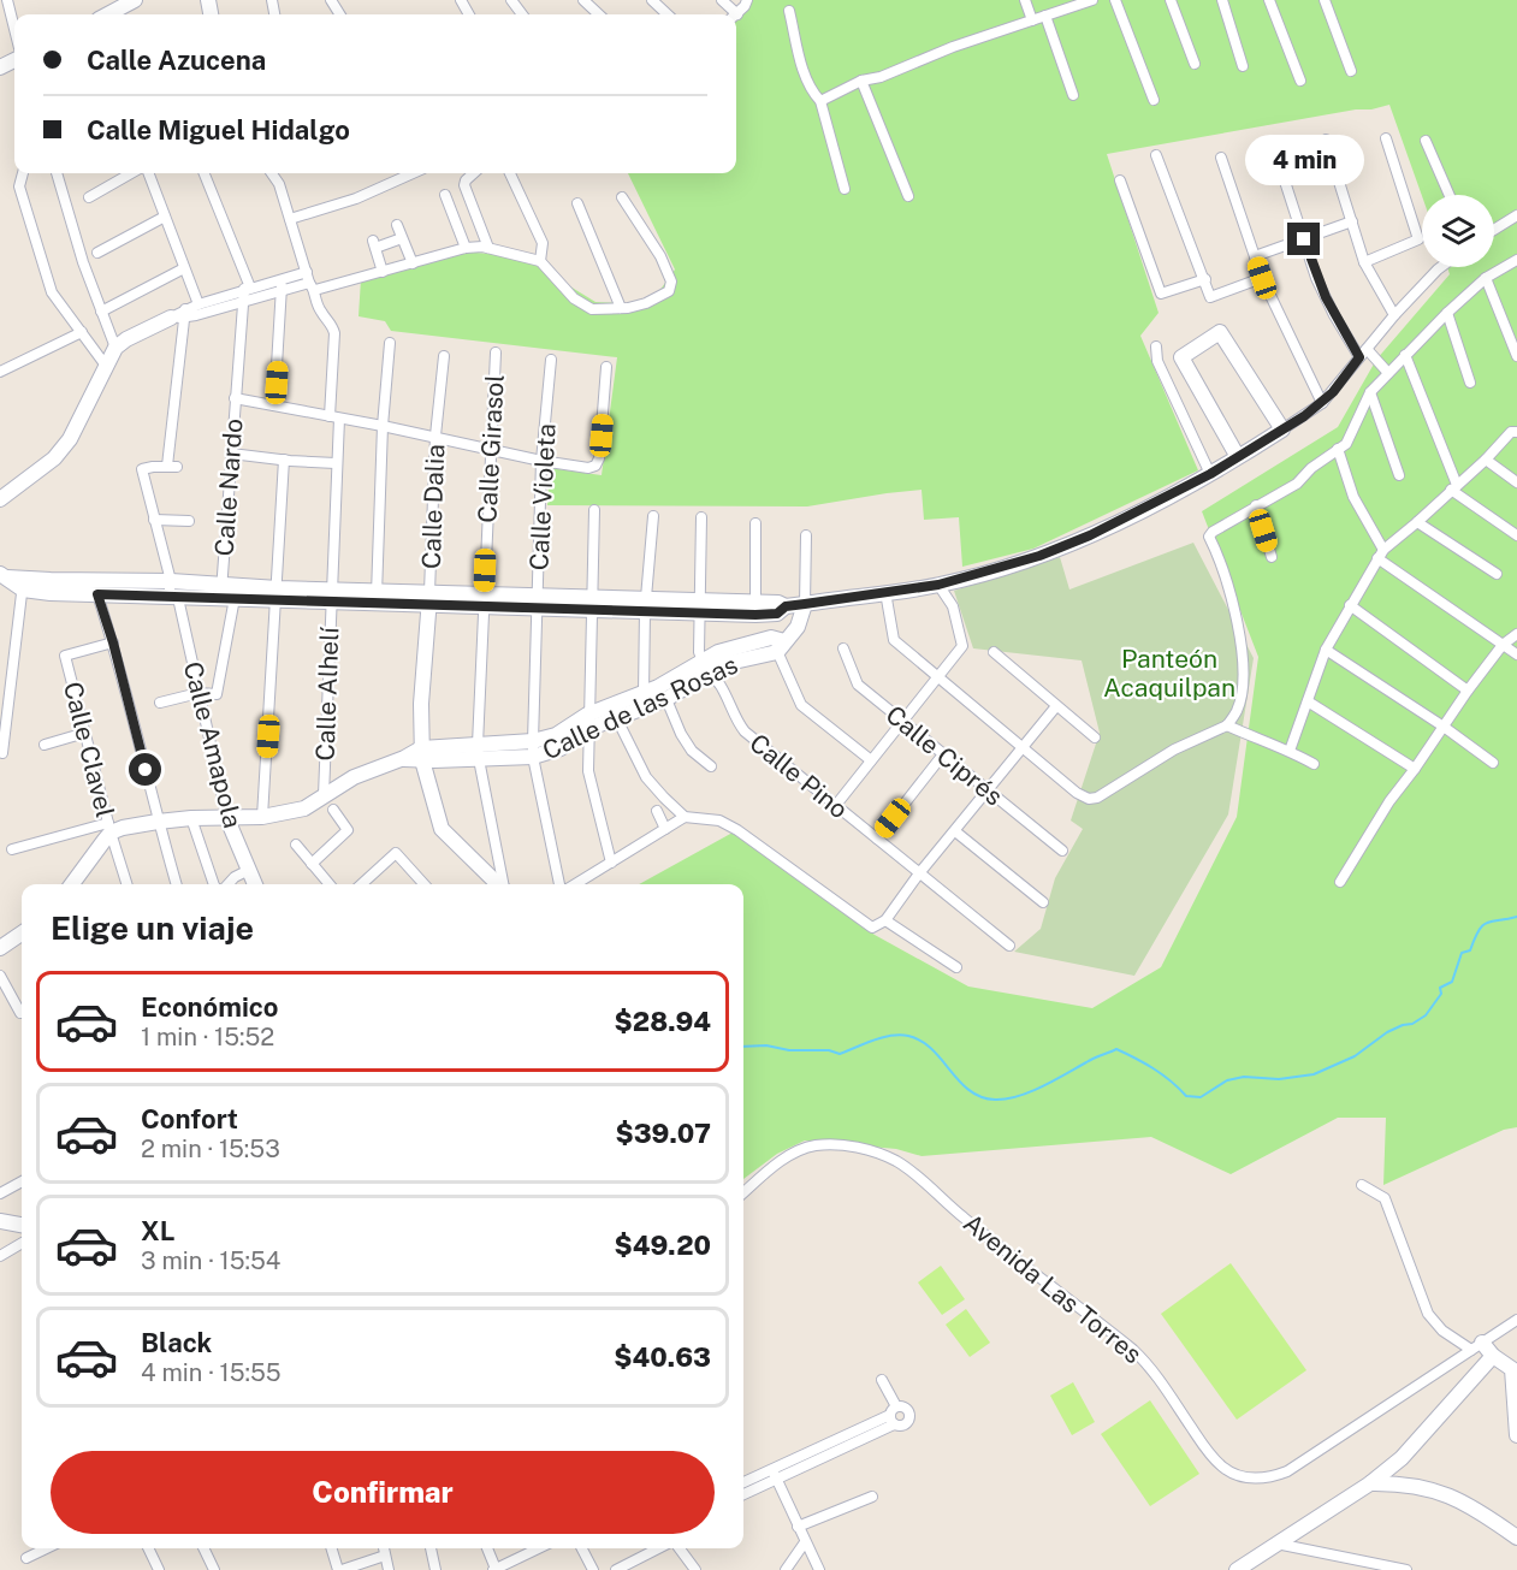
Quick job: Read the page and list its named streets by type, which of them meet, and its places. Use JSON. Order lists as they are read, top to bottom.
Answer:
{
  "streets": {
    "main road": ["Calle Dalia", "Calle de las Rosas", "Calle Amapola"],
    "street": [
      "Calle Girasol",
      "Calle Nardo",
      "Calle Violeta",
      "Calle Alhelí",
      "Calle Clavel",
      "Calle Ciprés",
      "Calle Pino",
      "Avenida Las Torres"
    ]
  },
  "crossings": [
    ["Calle Girasol", "Calle de las Rosas"],
    ["Calle Nardo", "Calle Amapola"],
    ["Calle Violeta", "Calle de las Rosas"],
    ["Calle Dalia", "Calle de las Rosas"],
    ["Calle Alhelí", "Calle de las Rosas"],
    ["Calle de las Rosas", "Calle Amapola"],
    ["Calle de las Rosas", "Calle Clavel"],
    ["Calle de las Rosas", "Calle Pino"]
  ],
  "parks": ["Panteón Acaquilpan"],
  "page": {
    "banner": ["Calle Azucena", "Calle Miguel Hidalgo"],
    "bubble": "4 min",
    "heading": "Elige un viaje",
    "list": [
      {
        "name": "Económico",
        "note": "1 min · 15:52",
        "value": "$28.94"
      },
      {
        "name": "Confort",
        "note": "2 min · 15:53",
        "value": "$39.07"
      },
      {
        "name": "XL",
        "note": "3 min · 15:54",
        "value": "$49.20"
      },
      {
        "name": "Black",
        "note": "4 min · 15:55",
        "value": "$40.63"
      }
    ],
    "buttons": "Confirmar"
  }
}
